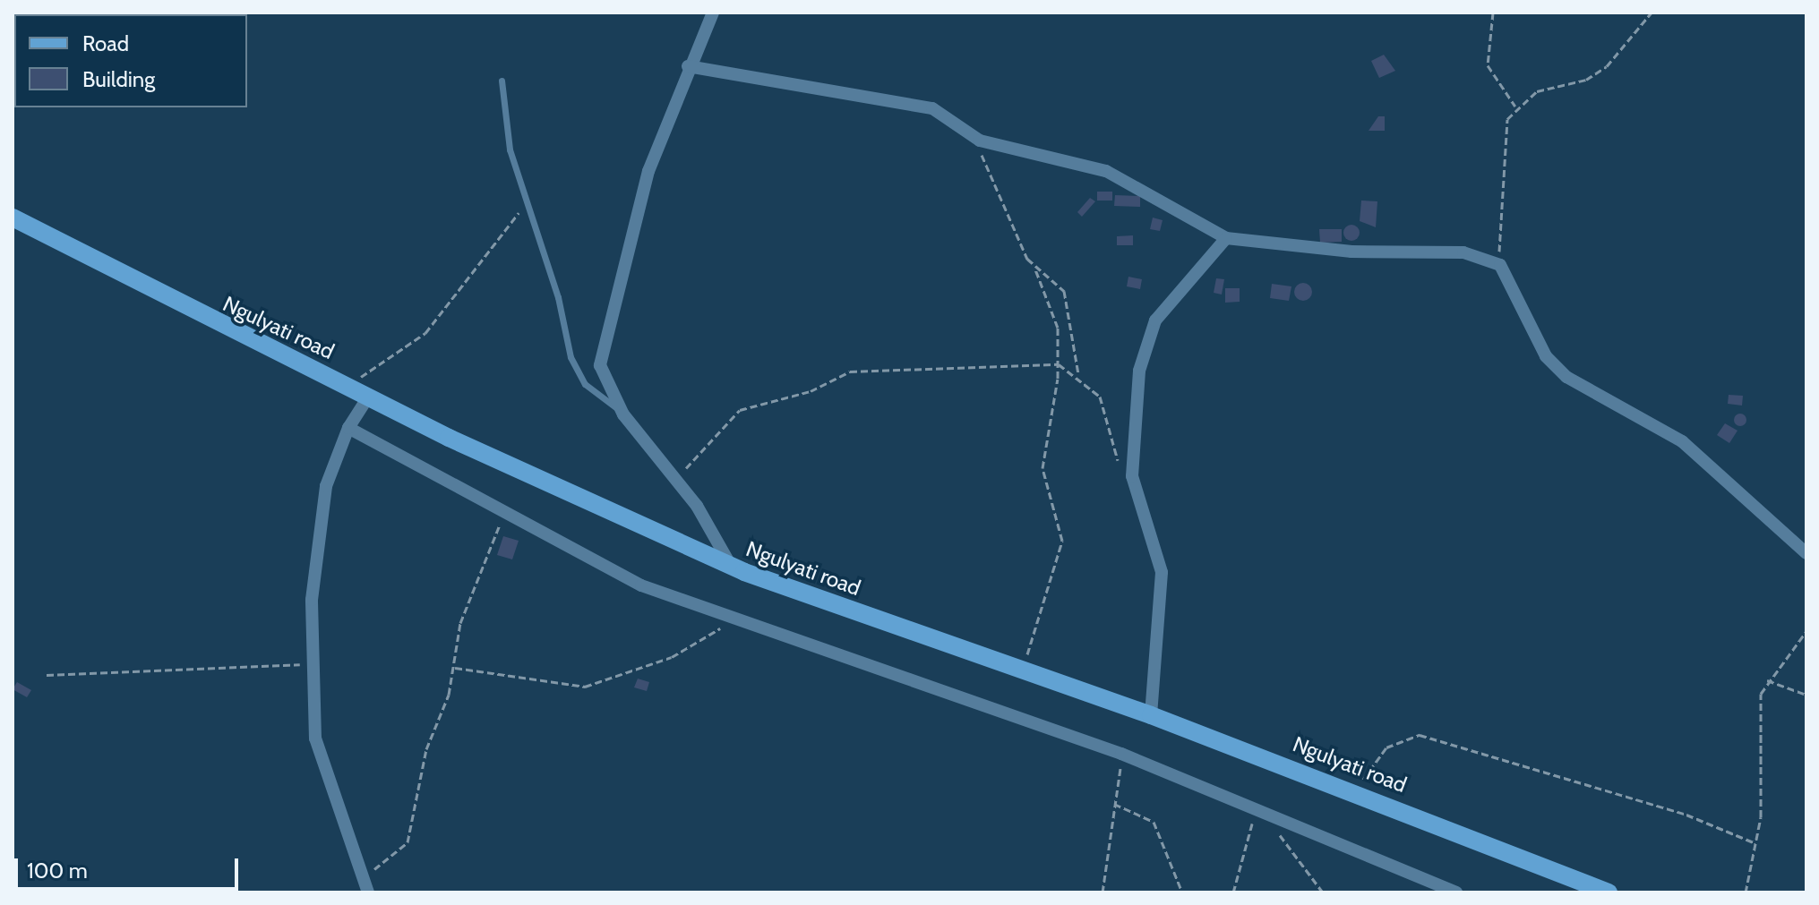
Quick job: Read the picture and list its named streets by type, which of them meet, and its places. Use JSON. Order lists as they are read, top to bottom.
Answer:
{
  "streets": {
    "main road": ["Ngulyati road"]
  },
  "legend": ["Road", "Building"],
  "scale_bar": "100 m"
}
